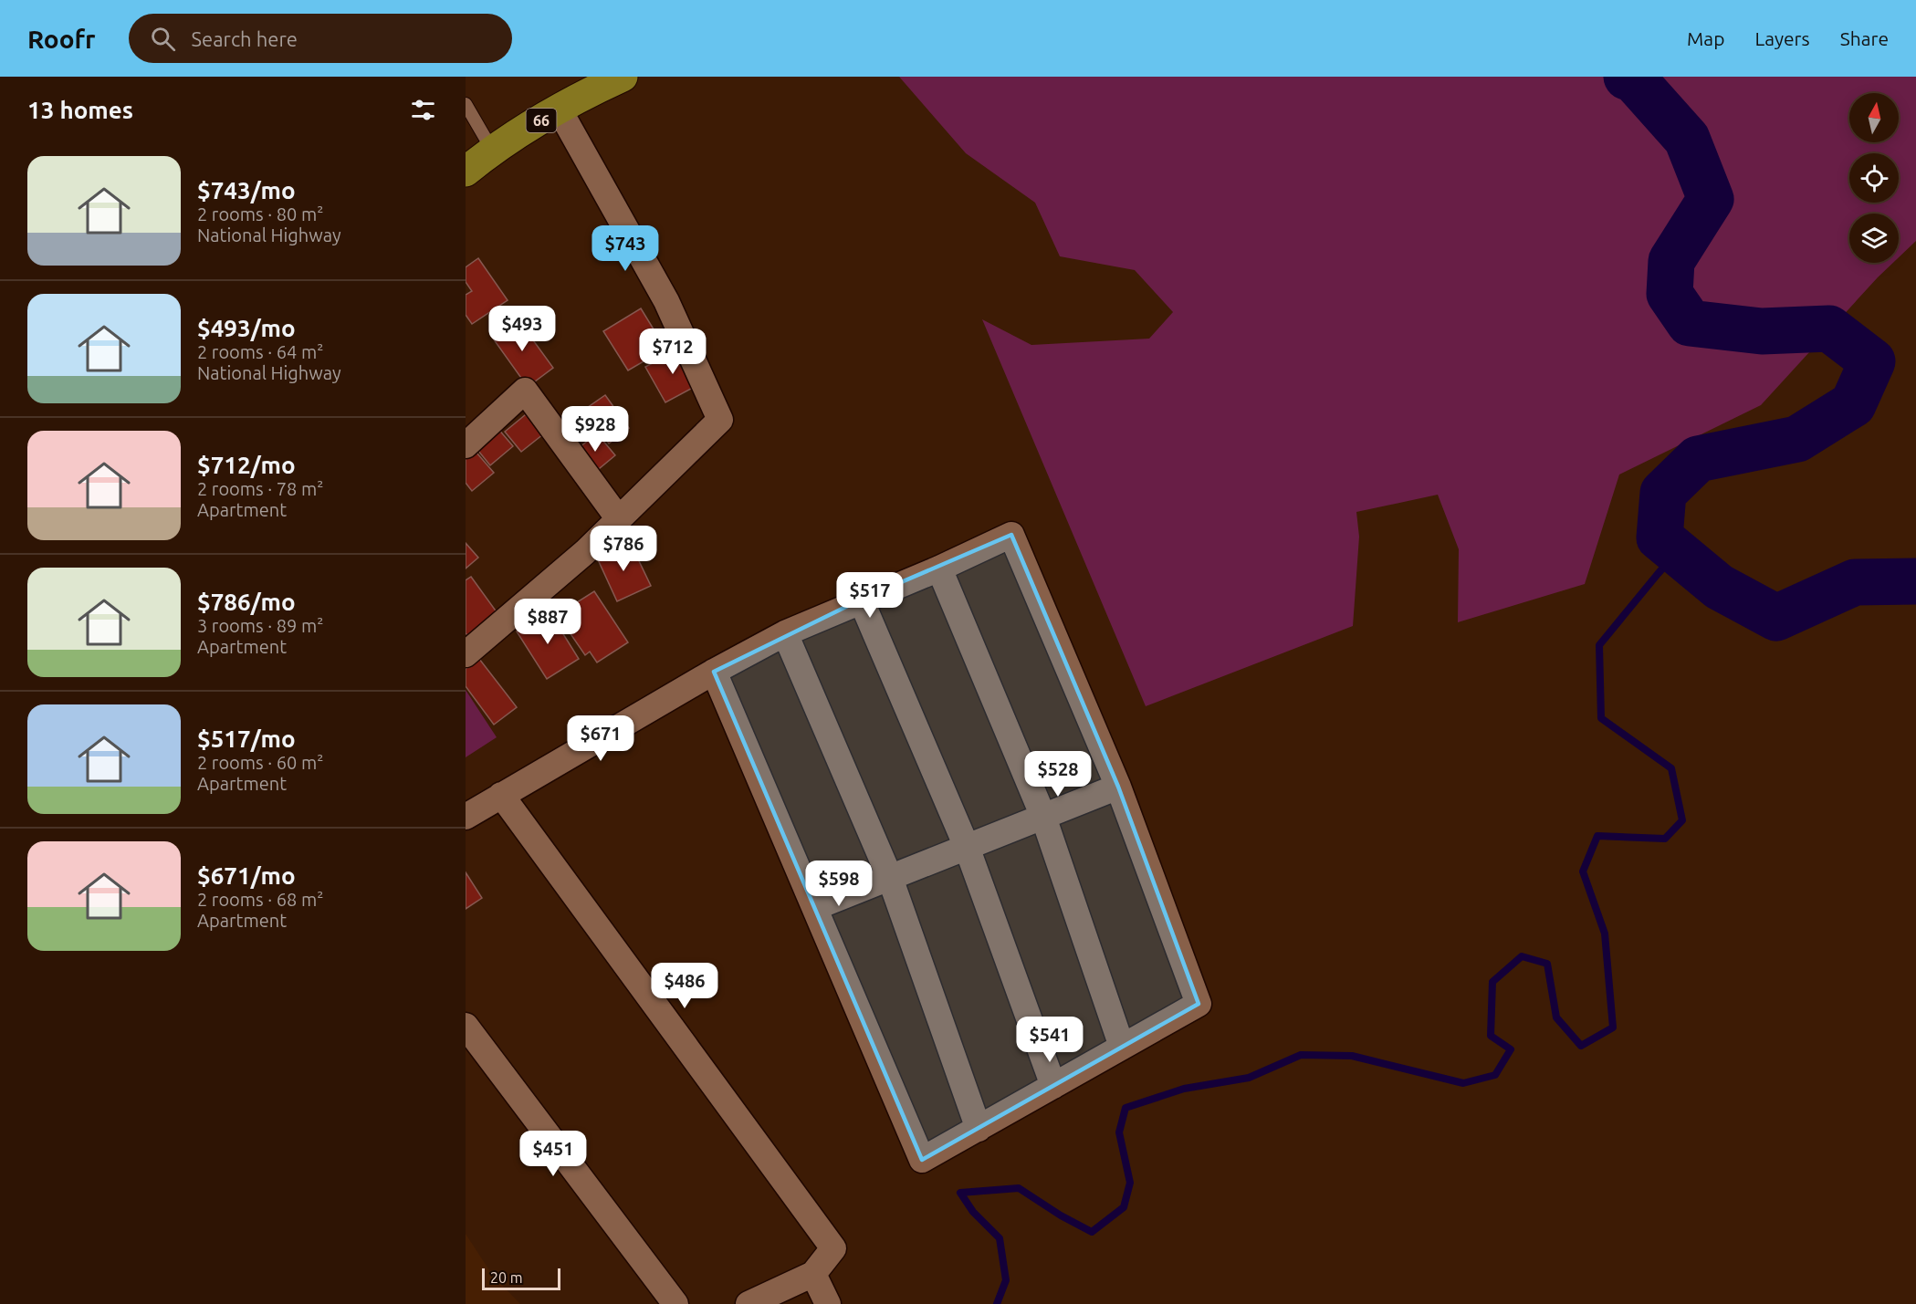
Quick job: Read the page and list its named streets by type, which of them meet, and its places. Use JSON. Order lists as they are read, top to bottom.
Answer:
{
  "streets": {
    "main road": ["66"]
  },
  "scale_bar": "20 m",
  "north": "top",
  "page": {
    "header": "Roofr",
    "search": "Search here",
    "nav": ["Map", "Layers", "Share"],
    "heading": "13 homes",
    "list": [
      {
        "name": "$743/mo",
        "note": "2 rooms · 80 m² · National Highway"
      },
      {
        "name": "$493/mo",
        "note": "2 rooms · 64 m² · National Highway"
      },
      {
        "name": "$712/mo",
        "note": "2 rooms · 78 m² · Apartment"
      },
      {
        "name": "$786/mo",
        "note": "3 rooms · 89 m² · Apartment"
      },
      {
        "name": "$517/mo",
        "note": "2 rooms · 60 m² · Apartment"
      },
      {
        "name": "$671/mo",
        "note": "2 rooms · 68 m² · Apartment"
      }
    ],
    "price": [
      "$743",
      "$493",
      "$712",
      "$928",
      "$786",
      "$517",
      "$887",
      "$671",
      "$528",
      "$598",
      "$486",
      "$541",
      "$451"
    ],
    "scale": "20 m"
  }
}
